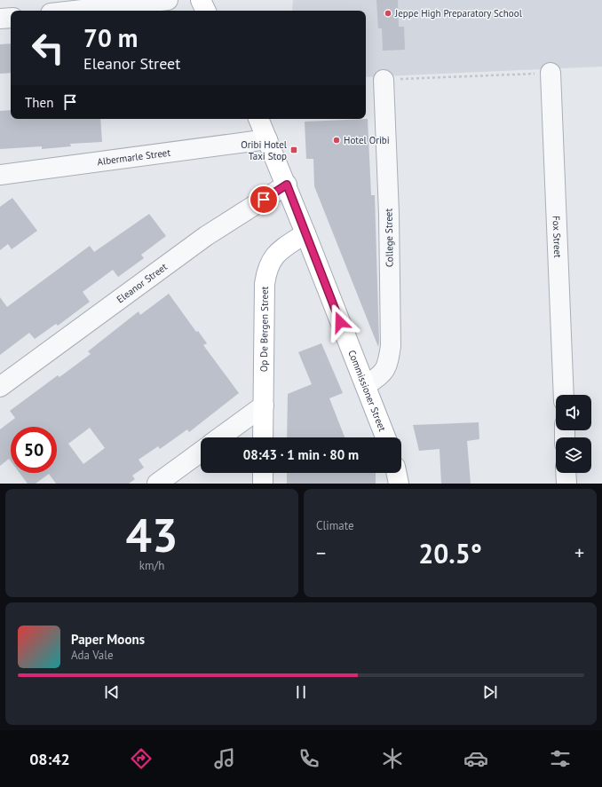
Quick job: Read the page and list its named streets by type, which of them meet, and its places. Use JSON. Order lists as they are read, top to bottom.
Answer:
{
  "streets": {
    "main road": ["Op De Bergen Street", "Commissioner Street"],
    "street": [
      "Albermarle Street",
      "Fox Street",
      "College Street",
      "Eleanor Street"
    ]
  },
  "crossings": [
    ["Albermarle Street", "Commissioner Street"],
    ["College Street", "Commissioner Street"],
    ["Eleanor Street", "Commissioner Street"],
    ["Op De Bergen Street", "Commissioner Street"]
  ],
  "places": {
    "other": ["Jeppe High Preparatory School", "Hotel Oribi"],
    "transit": ["Oribi Hotel Taxi Stop"]
  },
  "page": {
    "turn": ["70 m", "Eleanor Street"],
    "then": "Then",
    "limit": "50",
    "trip": "08:43 · 1 min · 80 m",
    "tile": [
      ["43", "km/h"],
      "Climate"
    ],
    "heat": ["−", "20.5°", "+"],
    "song": ["Paper Moons", "Ada Vale"],
    "tabs": "08:42"
  }
}
